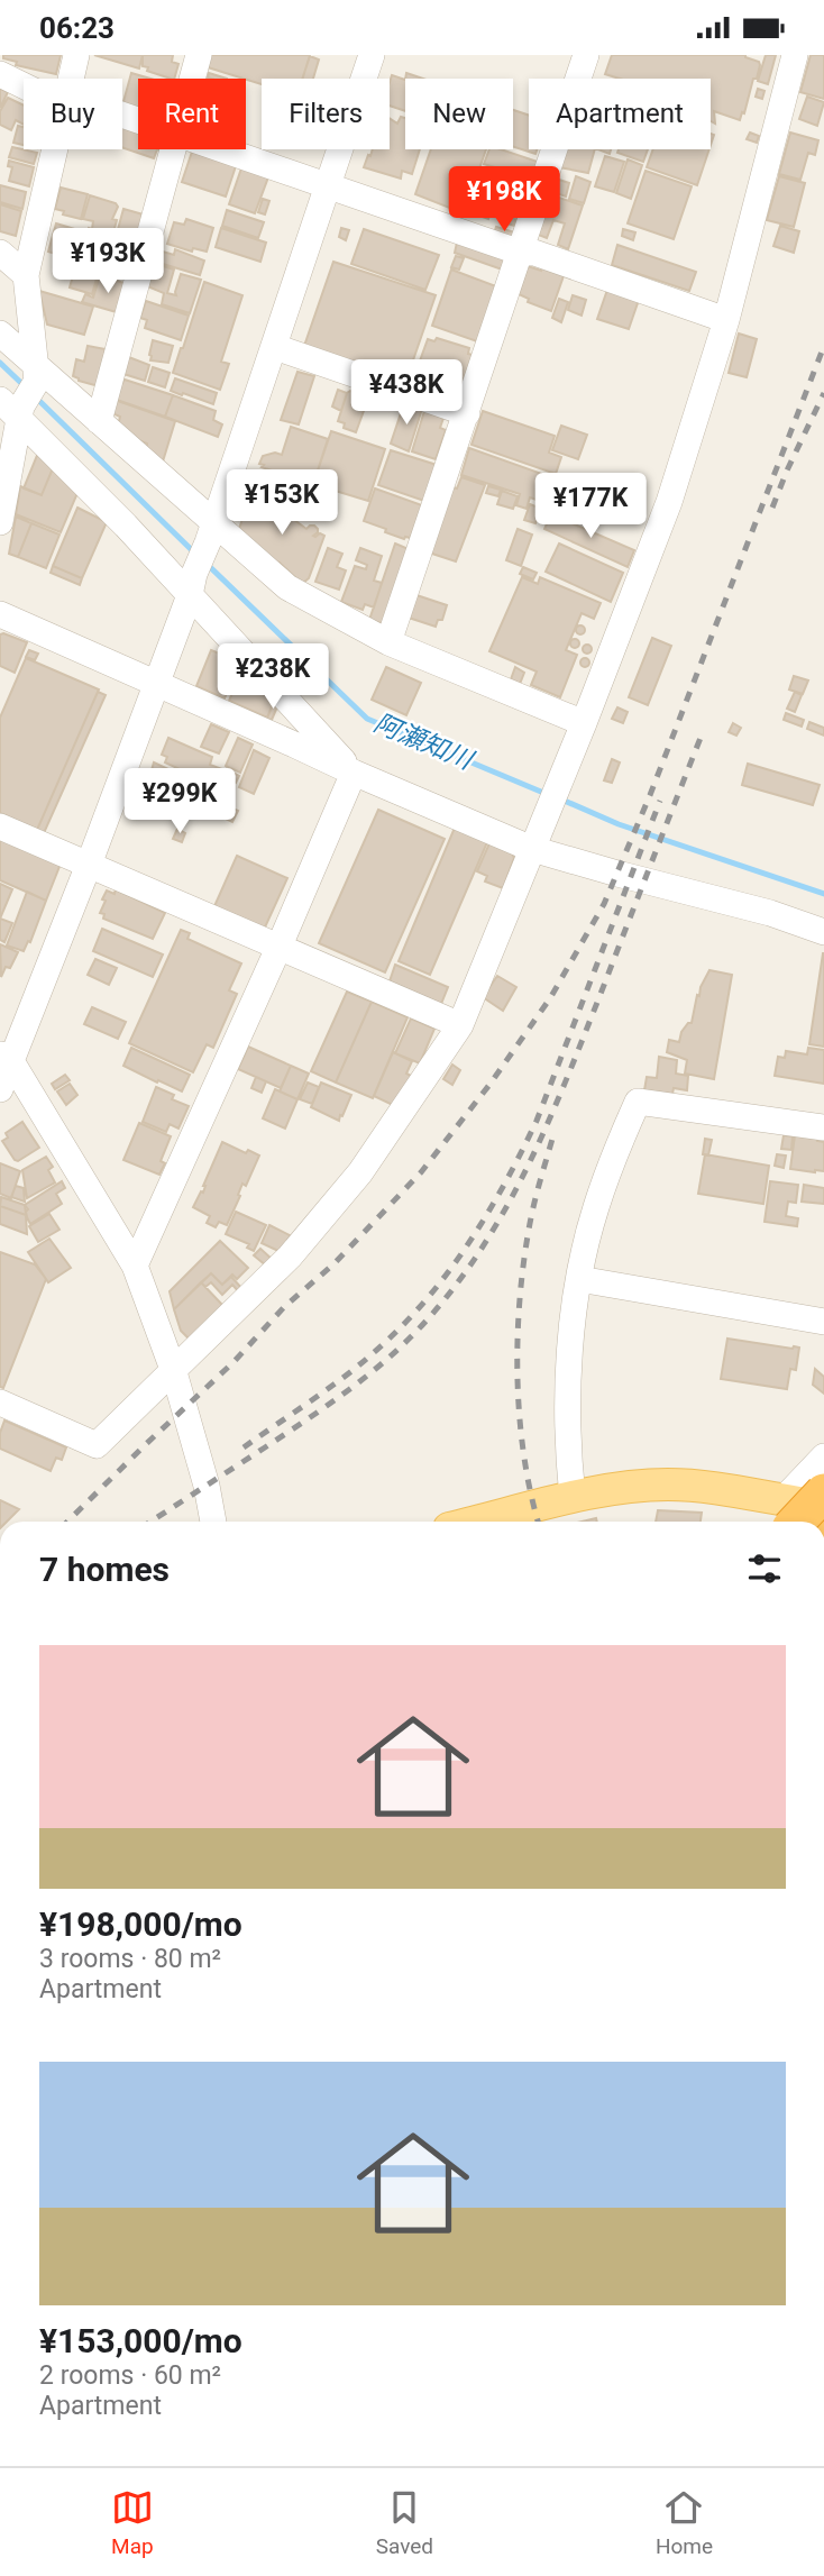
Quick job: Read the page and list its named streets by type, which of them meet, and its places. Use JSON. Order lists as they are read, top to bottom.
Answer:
{
  "water": ["阿瀬知川"],
  "page": {
    "status": "06:23",
    "chip": [
      "Buy",
      "Rent",
      "Filters",
      "New",
      "Apartment"
    ],
    "price": [
      "¥198K",
      "¥193K",
      "¥438K",
      "¥153K",
      "¥177K",
      "¥238K",
      "¥299K"
    ],
    "heading": "7 homes",
    "list": [
      {
        "name": "¥198,000/mo",
        "note": "3 rooms · 80 m² · Apartment"
      },
      {
        "name": "¥153,000/mo",
        "note": "2 rooms · 60 m² · Apartment"
      }
    ],
    "tabs": ["Map", "Saved", "Home"]
  }
}
